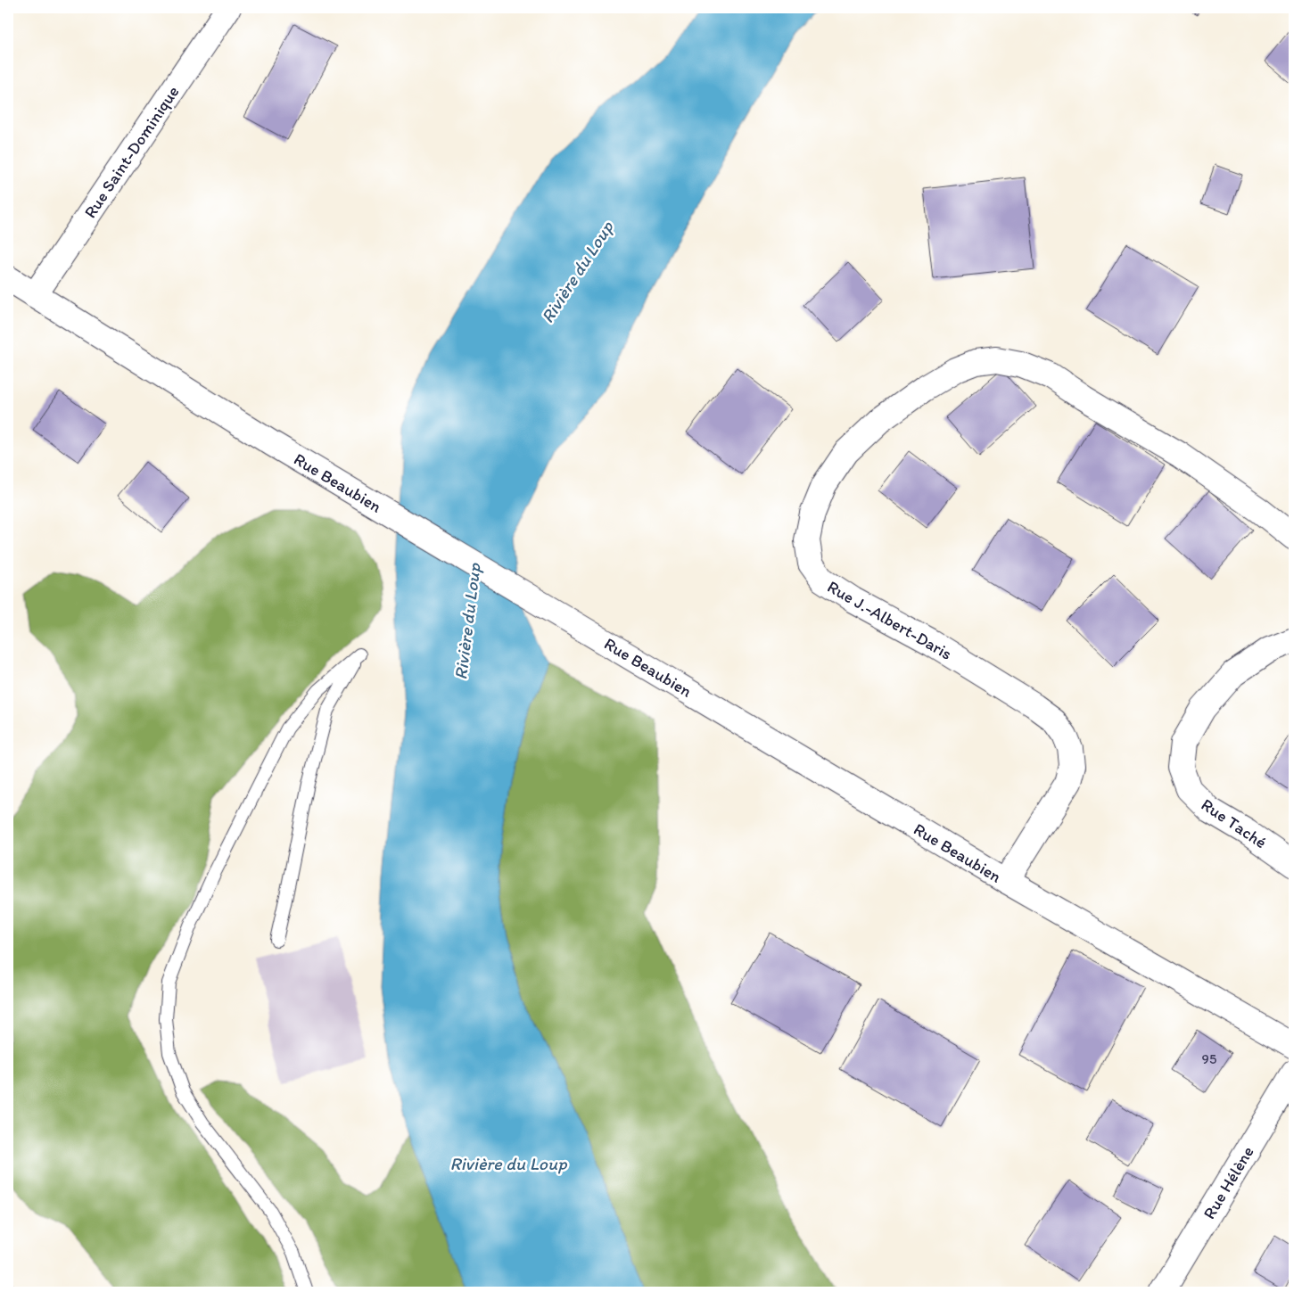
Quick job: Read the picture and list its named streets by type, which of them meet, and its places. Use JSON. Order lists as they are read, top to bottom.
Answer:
{
  "streets": {
    "street": [
      "Rue Saint-Dominique",
      "Rue Beaubien",
      "Rue J.-Albert-Daris",
      "Rue Taché",
      "Rue Hélène"
    ]
  },
  "crossings": [
    ["Rue Saint-Dominique", "Rue Beaubien"],
    ["Rue Beaubien", "Rue J.-Albert-Daris"]
  ],
  "water": ["Rivière du Loup"],
  "house_numbers": ["95"]
}
